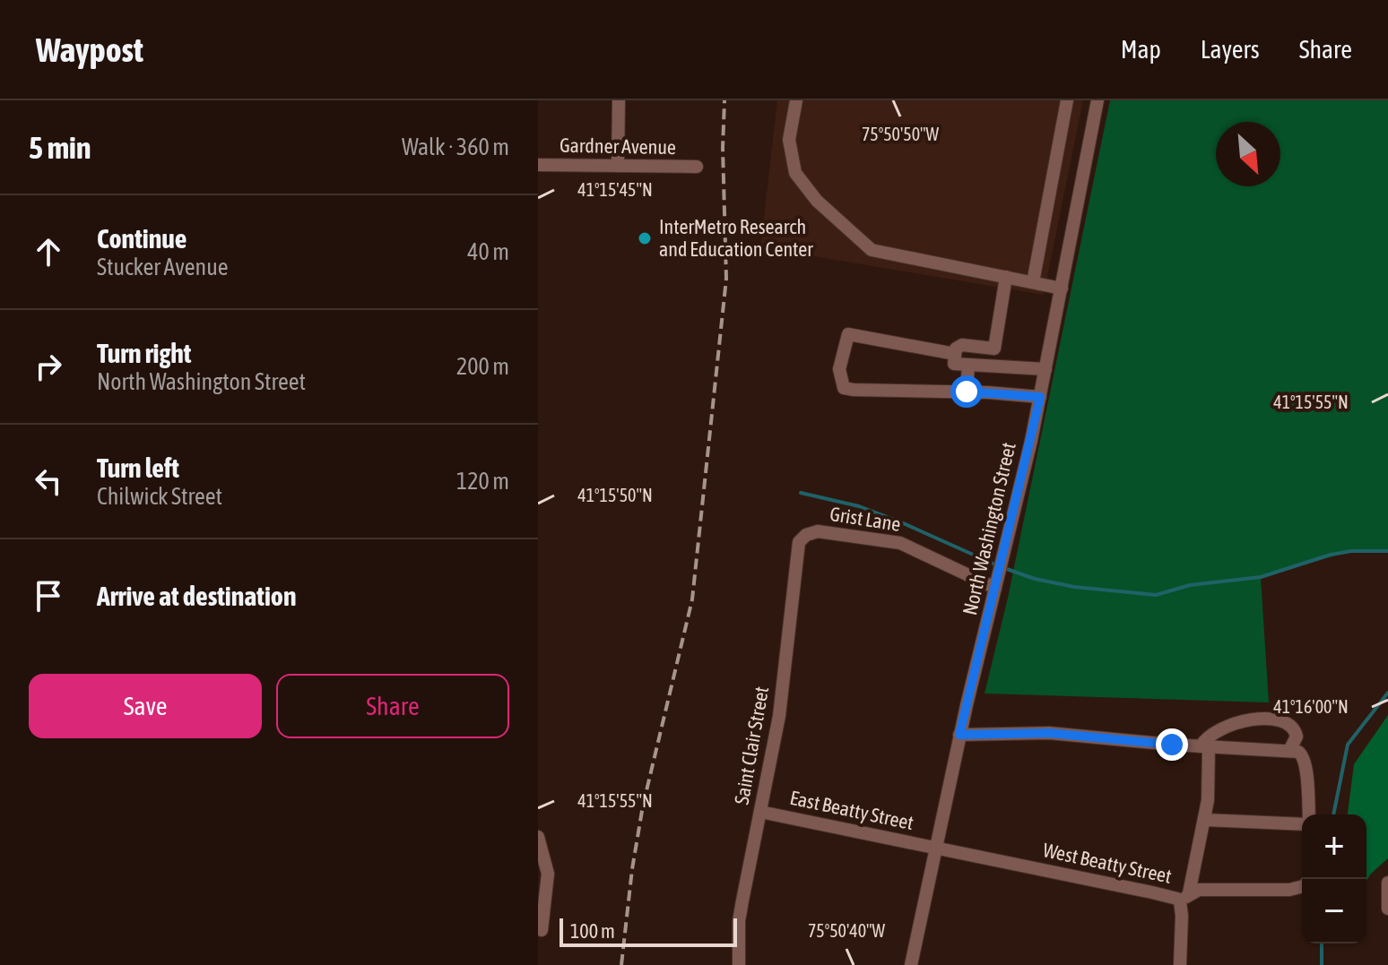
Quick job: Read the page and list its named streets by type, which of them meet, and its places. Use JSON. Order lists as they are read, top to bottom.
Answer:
{
  "streets": {
    "street": [
      "Gardner Avenue",
      "Grist Lane",
      "North Washington Street",
      "Saint Clair Street",
      "East Beatty Street",
      "West Beatty Street"
    ]
  },
  "crossings": [
    ["Grist Lane", "North Washington Street"],
    ["Grist Lane", "Saint Clair Street"],
    ["North Washington Street", "East Beatty Street"],
    ["North Washington Street", "West Beatty Street"],
    ["Saint Clair Street", "East Beatty Street"],
    ["East Beatty Street", "West Beatty Street"]
  ],
  "places": ["InterMetro Research and Education Center"],
  "scale_bar": "100 m",
  "north": "bottom right",
  "page": {
    "header": "Waypost",
    "nav": ["Map", "Layers", "Share"],
    "heading": ["5 min", "Walk · 360 m"],
    "list": [
      ["Continue", "Stucker Avenue", "40 m"],
      ["Turn right", "North Washington Street", "200 m"],
      ["Turn left", "Chilwick Street", "120 m"],
      "Arrive at destination"
    ],
    "buttons": ["Save", "Share"],
    "map_buttons": ["+", "−"],
    "scale": "100 m"
  },
  "coordinates": [
    "75°50'50\"W",
    "41°15'45\"N",
    "41°15'55\"N",
    "41°15'50\"N",
    "41°16'00\"N",
    "75°50'40\"W"
  ]
}
